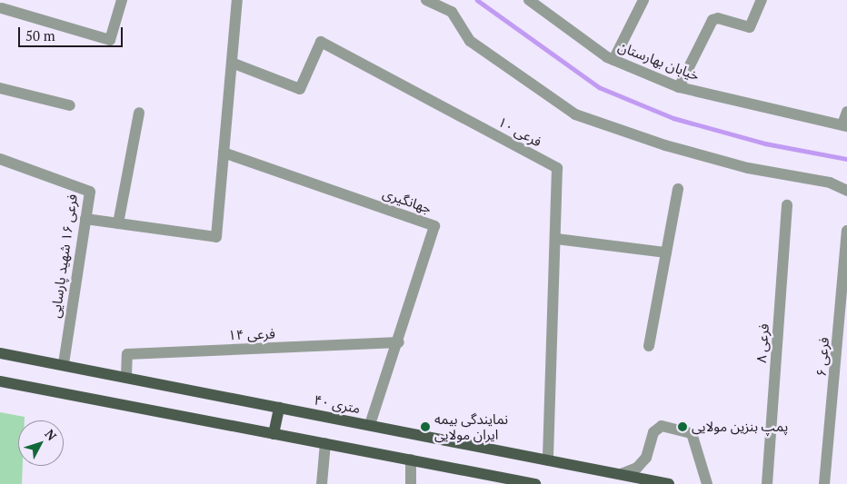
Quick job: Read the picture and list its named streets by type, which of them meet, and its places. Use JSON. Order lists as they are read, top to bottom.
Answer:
{
  "streets": {
    "main road": ["۴۰ متری"],
    "street": [
      "خیابان بهارستان",
      "فرعی ۱۰",
      "جهانگیری",
      "فرعی ۱۶ شهید پارسایی",
      "فرعی ۱۴",
      "فرعی ۸",
      "فرعی ۶"
    ]
  },
  "crossings": [
    ["فرعی ۱۰", "۴۰ متری"],
    ["جهانگیری", "فرعی ۱۴"],
    ["جهانگیری", "۴۰ متری"],
    ["فرعی ۱۶ شهید پارسایی", "۴۰ متری"],
    ["فرعی ۱۴", "۴۰ متری"]
  ],
  "places": ["نمایندگی بیمه ایران مولایی", "پمپ بنزین مولایی"],
  "scale_bar": "50 m",
  "north": "top right"
}
